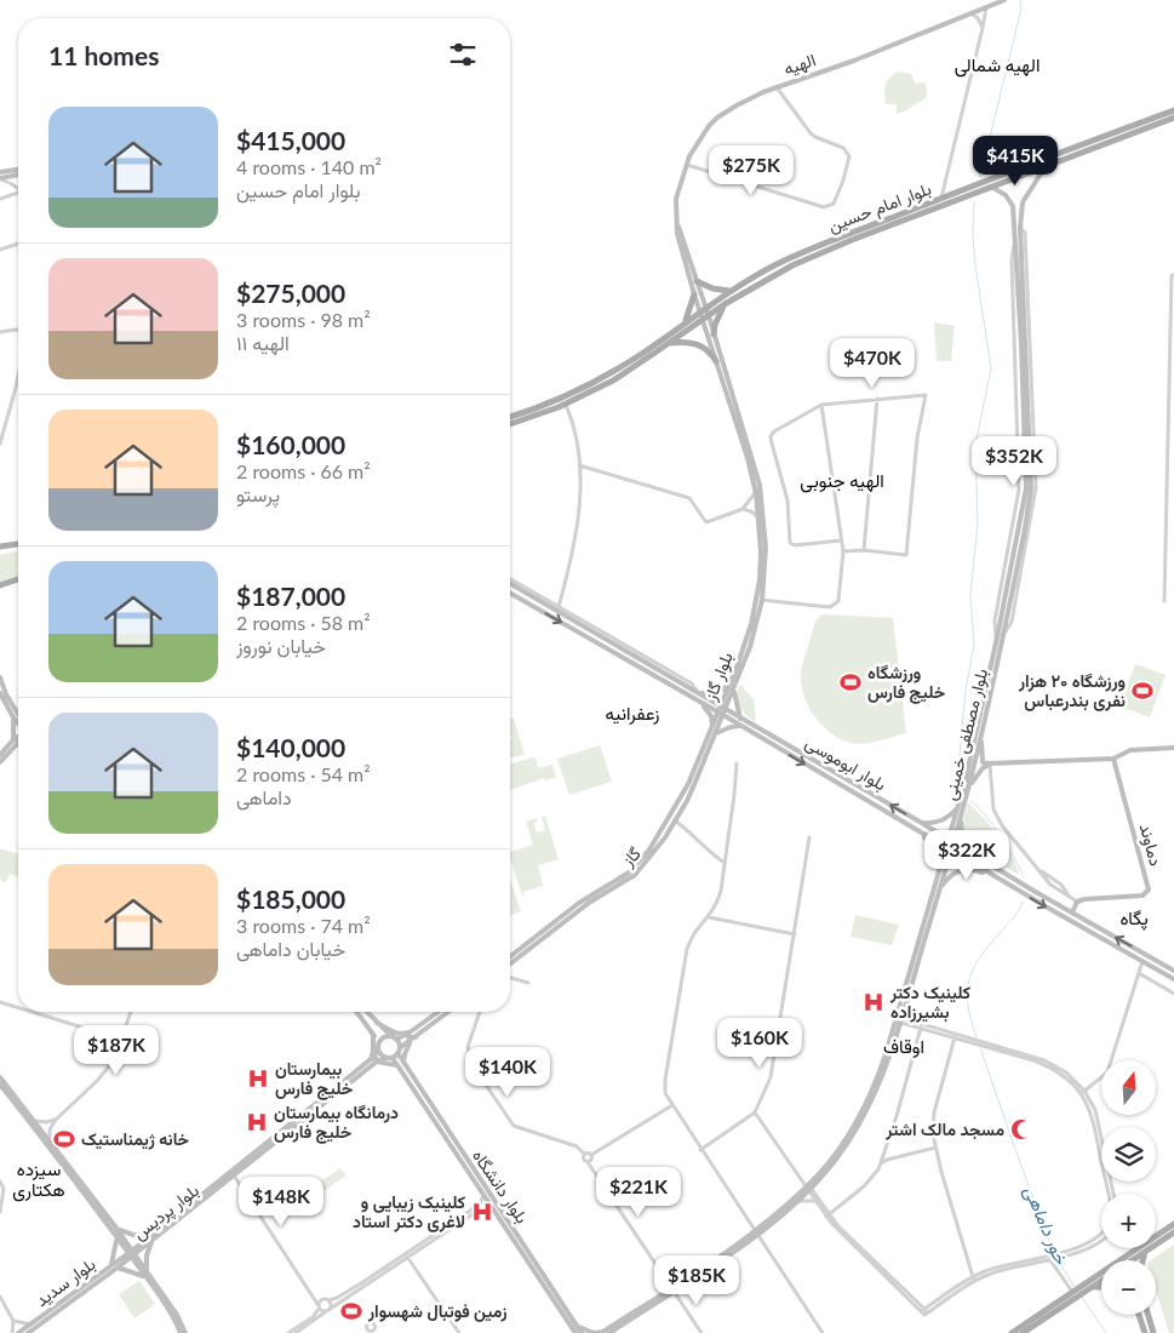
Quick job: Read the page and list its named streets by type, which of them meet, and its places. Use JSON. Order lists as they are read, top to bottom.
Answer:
{
  "streets": {
    "main road": [
      "الهیه",
      "بلوار امام حسین",
      "بلوار گاز",
      "بلوار مصطفی خمینی",
      "بلوار ابوموسی",
      "دماوند",
      "گاز",
      "بلوار دانشگاه",
      "بلوار پردیس",
      "بلوار سدید"
    ]
  },
  "crossings": [
    ["الهیه", "بلوار امام حسین"],
    ["بلوار امام حسین", "بلوار گاز"],
    ["بلوار امام حسین", "بلوار مصطفی خمینی"],
    ["بلوار گاز", "بلوار ابوموسی"],
    ["بلوار گاز", "گاز"],
    ["بلوار مصطفی خمینی", "بلوار ابوموسی"],
    ["بلوار دانشگاه", "بلوار پردیس"],
    ["بلوار پردیس", "بلوار سدید"]
  ],
  "districts": [
    "الهیه شمالی",
    "الهیه جنوبی",
    "زعفرانیه",
    "پگاه",
    "اوقاف",
    "سیزده هکتاری"
  ],
  "water": ["خور داماهی"],
  "places": {
    "sports": [
      "ورزشگاه خلیج فارس",
      "ورزشگاه ۲۰ هزار نفری بندرعباس",
      "خانه ژیمناستیک",
      "زمین فوتبال شهسوار"
    ],
    "hospital": [
      "کلینیک دکتر بشیرزاده",
      "بیمارستان خلیج فارس",
      "درمانگاه بیمارستان خلیج فارس",
      "کلینیک زیبایی و لاغری دکتر استاد"
    ],
    "mosque": ["مسجد مالک اشتر"]
  },
  "north": "top",
  "page": {
    "heading": "11 homes",
    "list": [
      {
        "name": "$415,000",
        "note": "4 rooms · 140 m² · بلوار امام حسین"
      },
      {
        "name": "$275,000",
        "note": "3 rooms · 98 m² · الهیه ۱۱"
      },
      {
        "name": "$160,000",
        "note": "2 rooms · 66 m² · پرستو"
      },
      {
        "name": "$187,000",
        "note": "2 rooms · 58 m² · خیابان نوروز"
      },
      {
        "name": "$140,000",
        "note": "2 rooms · 54 m² · داماهی"
      },
      {
        "name": "$185,000",
        "note": "3 rooms · 74 m² · خیابان داماهی"
      }
    ],
    "price": [
      "$415K",
      "$275K",
      "$470K",
      "$352K",
      "$322K",
      "$160K",
      "$187K",
      "$140K",
      "$221K",
      "$148K",
      "$185K"
    ],
    "map_buttons": ["+", "−"]
  }
}
